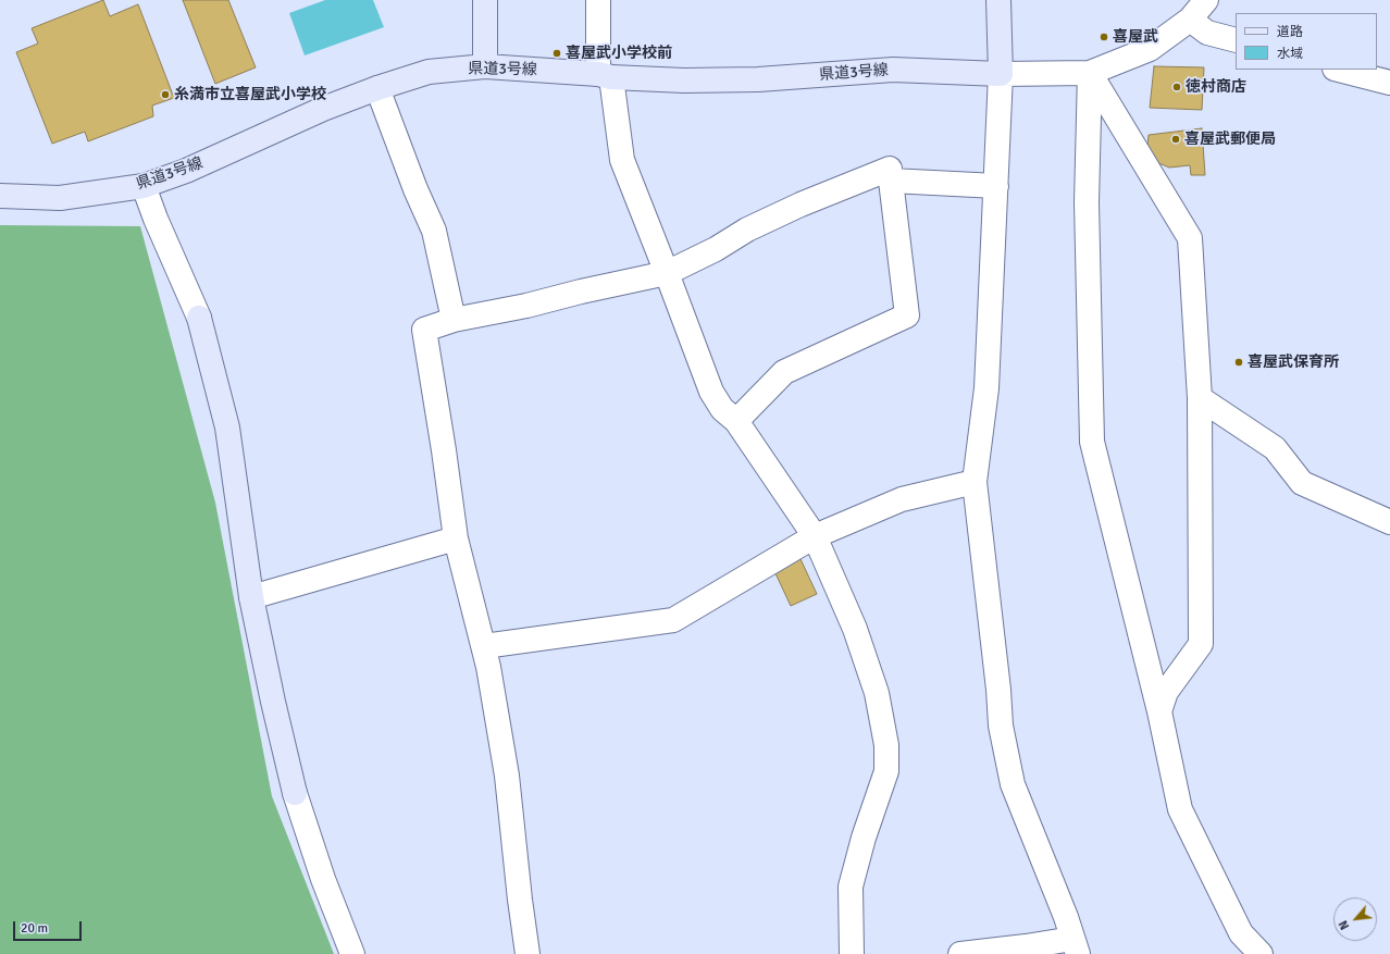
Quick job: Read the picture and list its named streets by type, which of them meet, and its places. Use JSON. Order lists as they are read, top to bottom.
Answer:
{
  "streets": {
    "main road": ["県道3号線"]
  },
  "places": [
    "喜屋武",
    "喜屋武小学校前",
    "徳村商店",
    "糸満市立喜屋武小学校",
    "喜屋武郵便局",
    "喜屋武保育所"
  ],
  "legend": ["道路", "水域"],
  "scale_bar": "20 m",
  "north": "bottom left"
}
